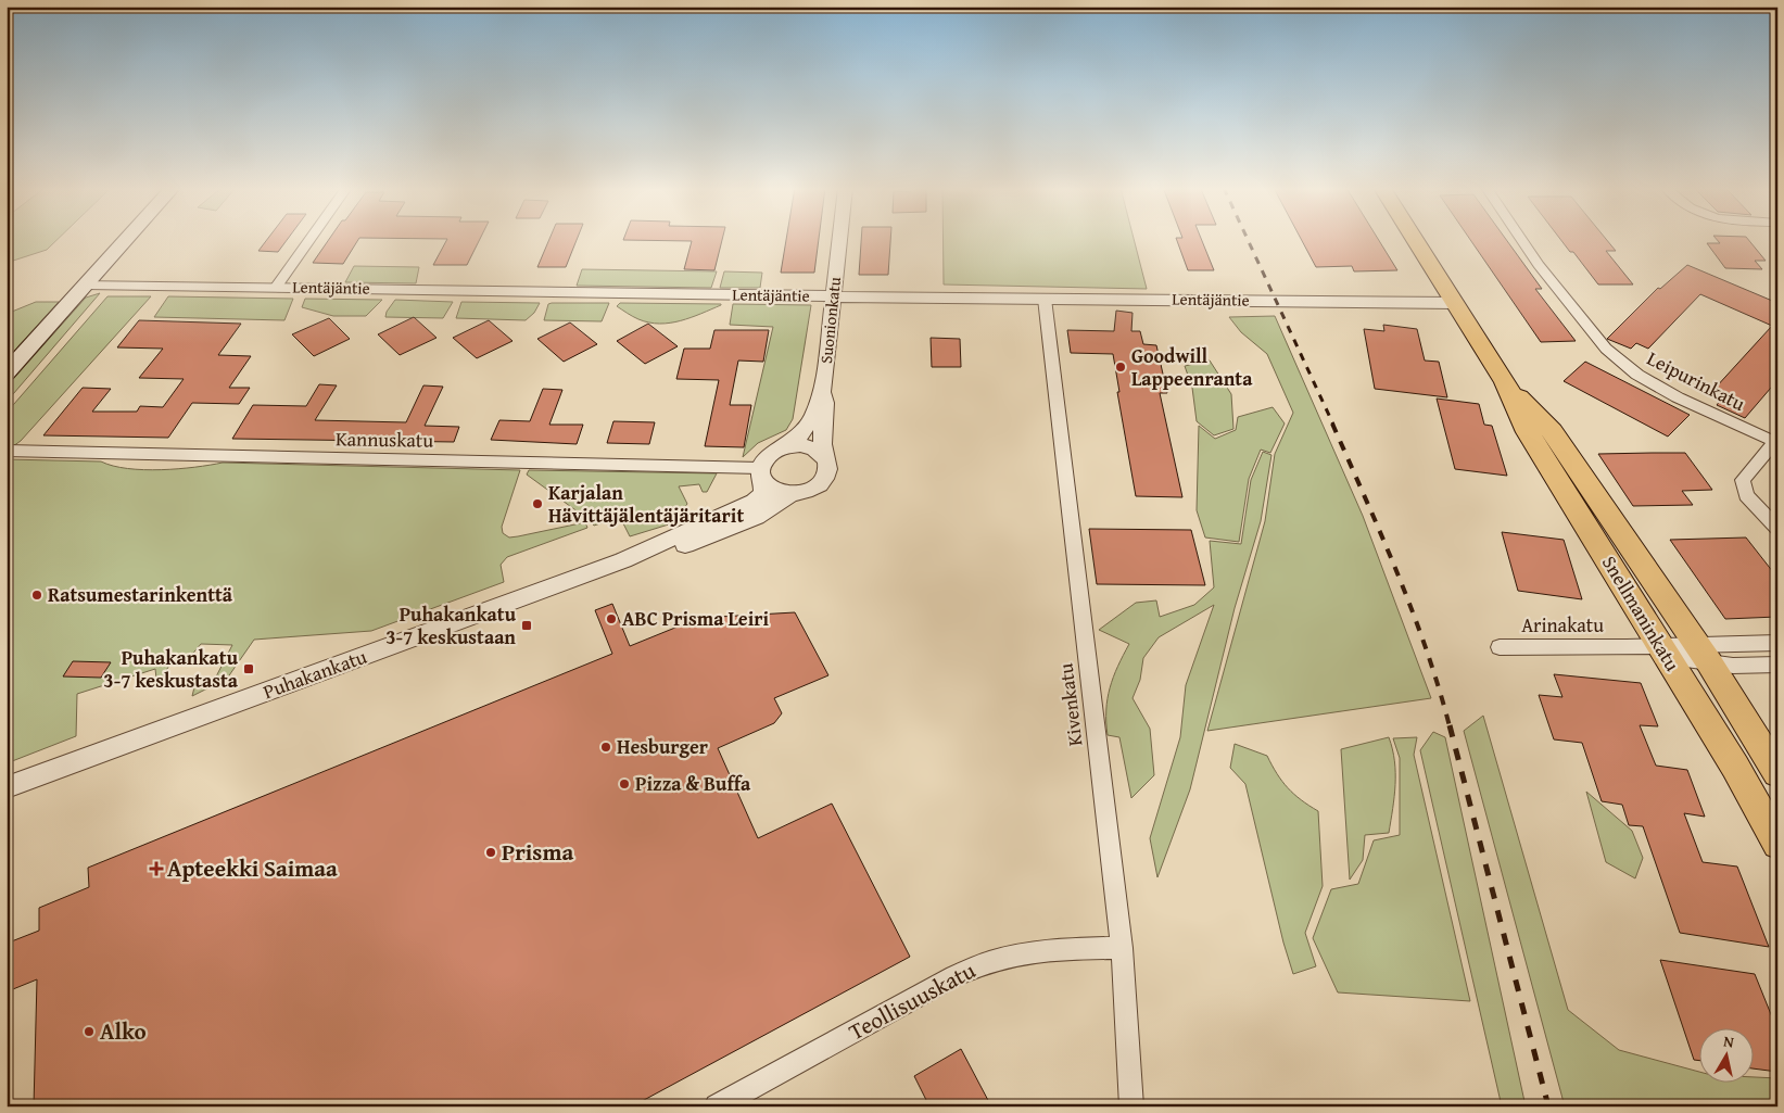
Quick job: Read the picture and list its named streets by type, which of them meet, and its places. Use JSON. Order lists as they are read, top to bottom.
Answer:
{
  "streets": {
    "main road": ["Snellmaninkatu"],
    "street": [
      "Lentäjäntie",
      "Suonionkatu",
      "Leipurinkatu",
      "Kannuskatu",
      "Arinakatu",
      "Puhakankatu",
      "Kivenkatu",
      "Teollisuuskatu"
    ]
  },
  "crossings": [
    ["Lentäjäntie", "Suonionkatu"],
    ["Lentäjäntie", "Snellmaninkatu"],
    ["Lentäjäntie", "Kivenkatu"],
    ["Suonionkatu", "Kannuskatu"],
    ["Suonionkatu", "Puhakankatu"],
    ["Kannuskatu", "Puhakankatu"],
    ["Snellmaninkatu", "Arinakatu"],
    ["Kivenkatu", "Teollisuuskatu"]
  ],
  "places": {
    "other": [
      "Goodwill Lappeenranta",
      "Karjalan Hävittäjälentäjäritarit",
      "Ratsumestarinkenttä",
      "ABC Prisma Leiri",
      "Hesburger",
      "Pizza & Buffa",
      "Prisma",
      "Alko"
    ],
    "transit": ["Puhakankatu 3-7 keskustaan", "Puhakankatu 3-7 keskustasta"],
    "health": ["Apteekki Saimaa"]
  },
  "north": "top"
}
